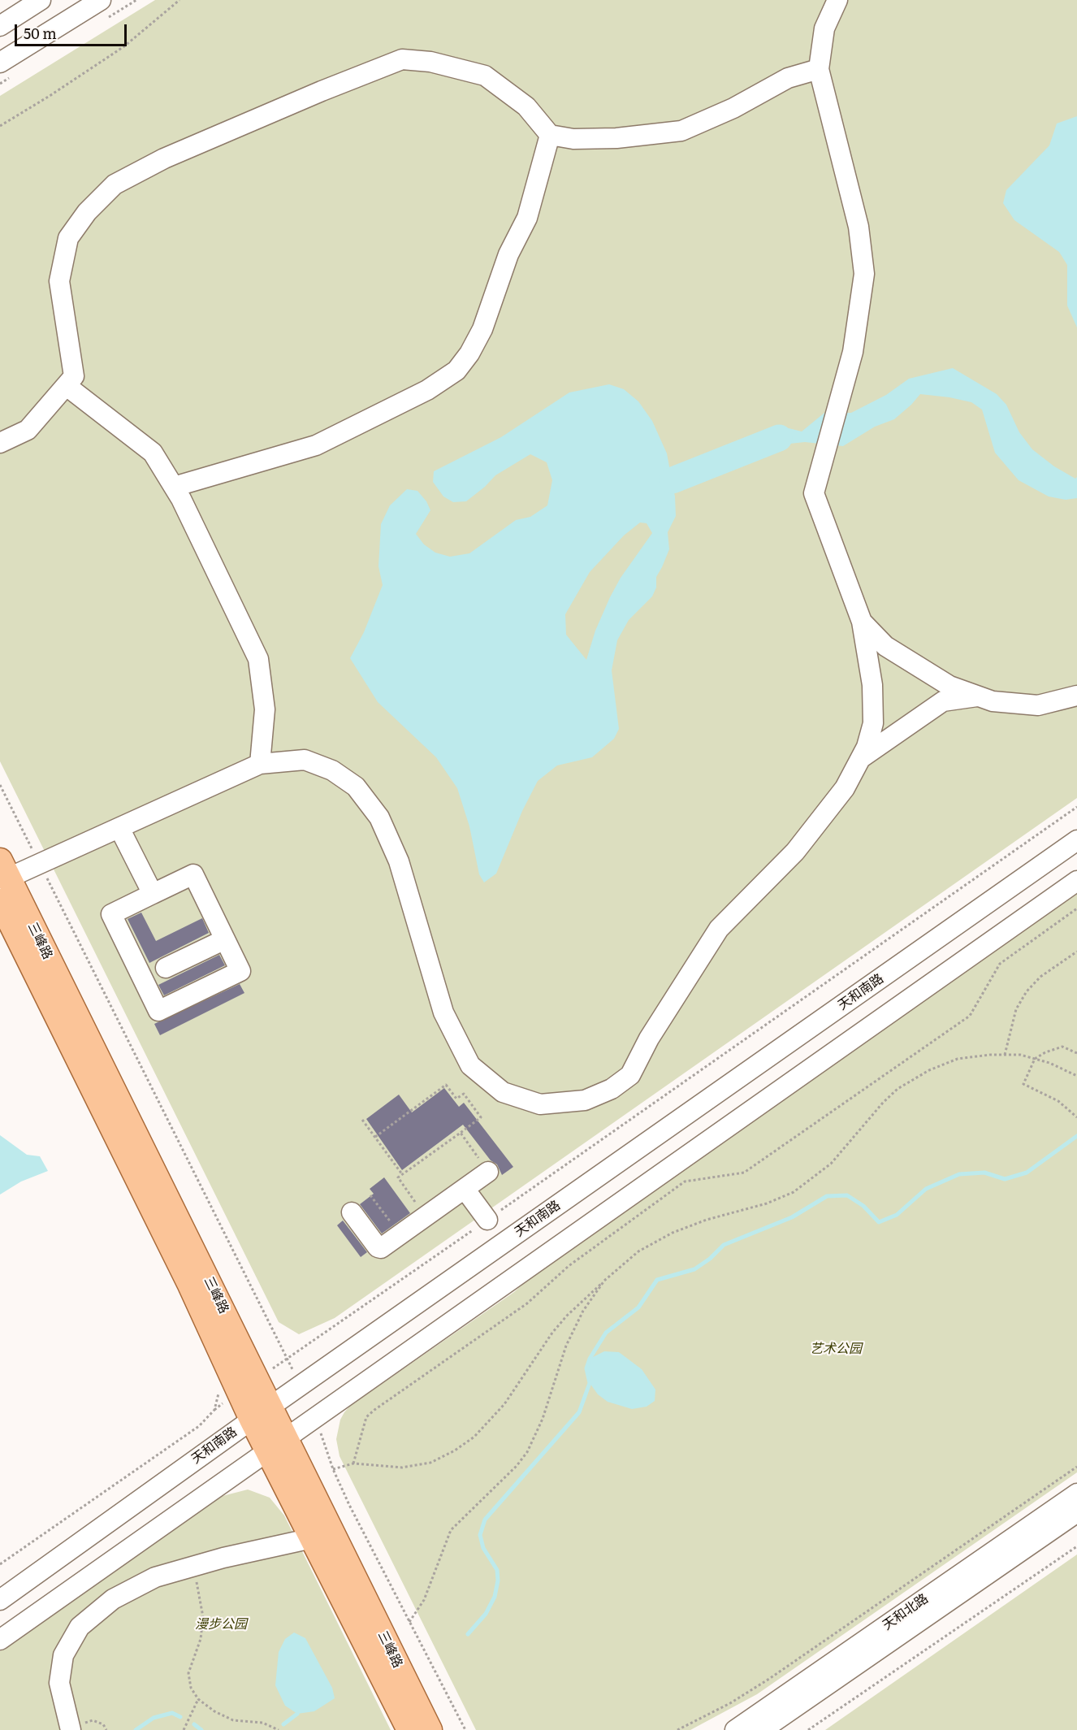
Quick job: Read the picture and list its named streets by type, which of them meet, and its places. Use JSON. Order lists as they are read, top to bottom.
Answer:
{
  "streets": {
    "main road": ["三峰路"],
    "street": ["天和南路", "天和北路"]
  },
  "crossings": [
    ["三峰路", "天和南路"]
  ],
  "parks": ["艺术公园", "漫步公园"],
  "scale_bar": "50 m"
}
